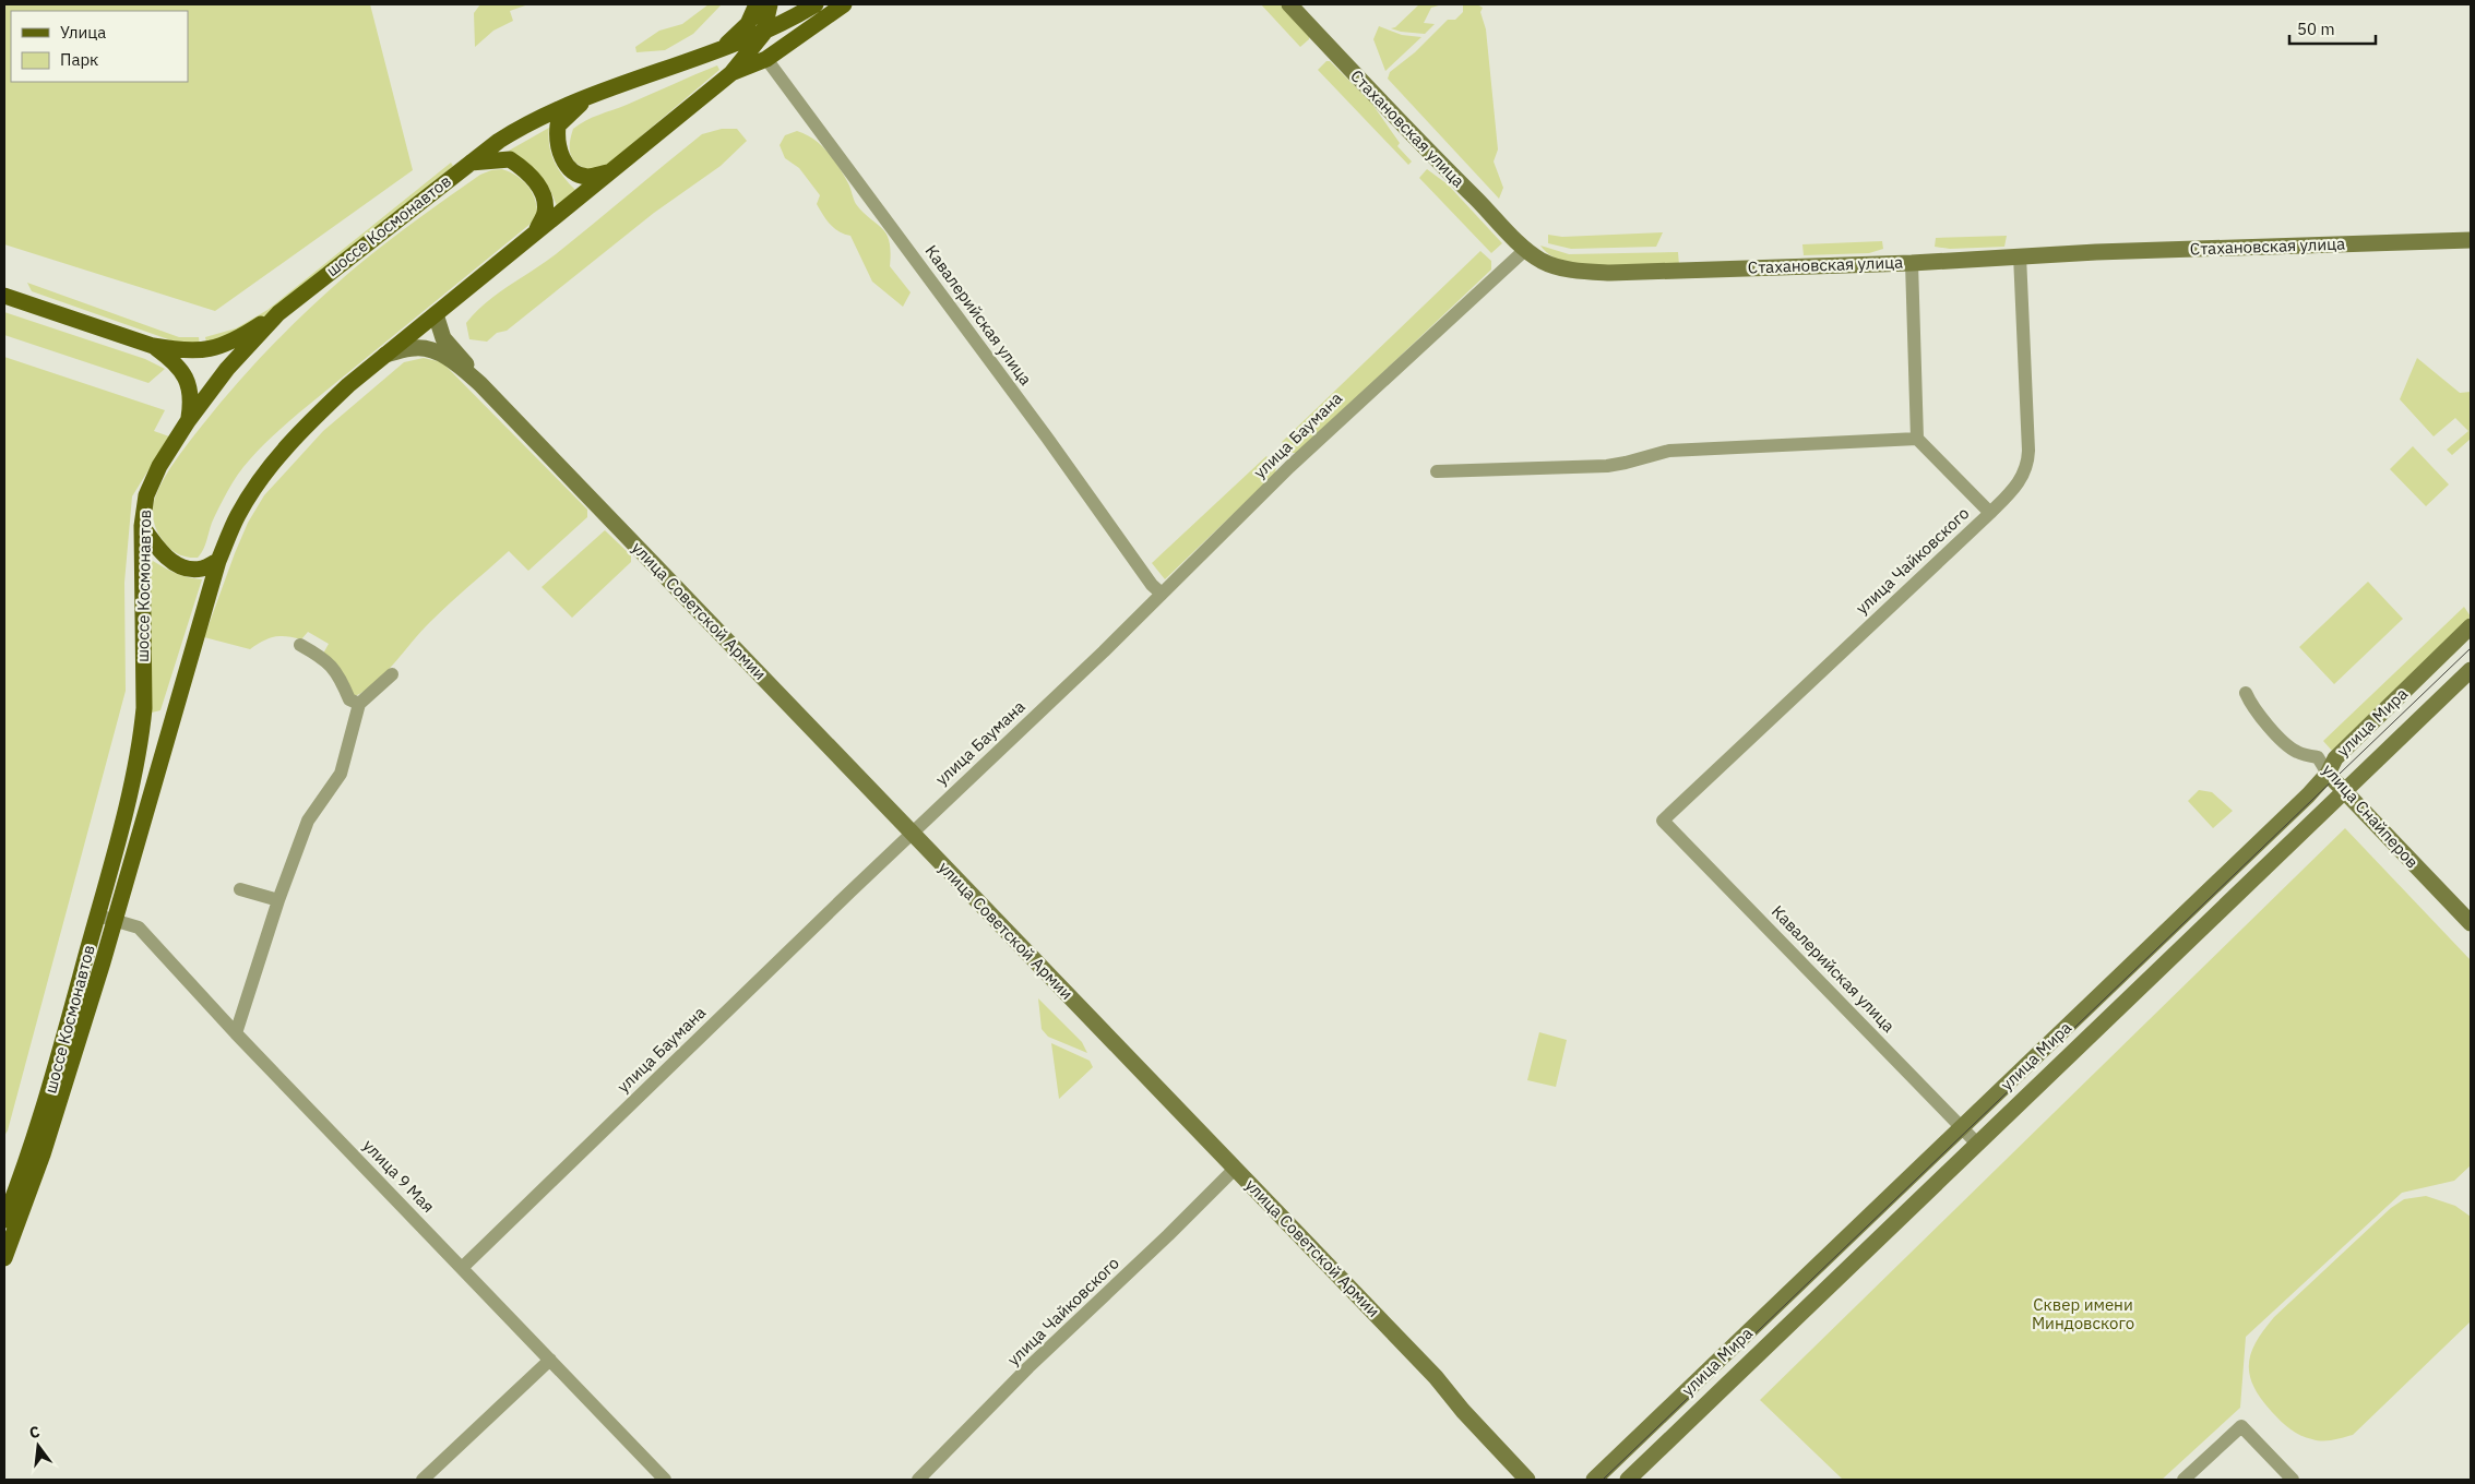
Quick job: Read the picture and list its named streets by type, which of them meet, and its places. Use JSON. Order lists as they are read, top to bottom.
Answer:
{
  "streets": {
    "main road": [
      "Стахановская улица",
      "шоссе Космонавтов",
      "улица Советской Армии",
      "улица Мира",
      "улица Снайперов"
    ],
    "street": [
      "Кавалерийская улица",
      "улица Баумана",
      "улица Чайковского",
      "улица 9 Мая"
    ]
  },
  "crossings": [
    ["Стахановская улица", "улица Баумана"],
    ["Стахановская улица", "улица Чайковского"],
    ["шоссе Космонавтов", "Кавалерийская улица"],
    ["шоссе Космонавтов", "улица Советской Армии"],
    ["шоссе Космонавтов", "улица 9 Мая"],
    ["Кавалерийская улица", "улица Баумана"],
    ["Кавалерийская улица", "улица Чайковского"],
    ["Кавалерийская улица", "улица Мира"],
    ["улица Баумана", "улица Советской Армии"],
    ["улица Баумана", "улица 9 Мая"],
    ["улица Чайковского", "улица Советской Армии"],
    ["улица Мира", "улица Снайперов"]
  ],
  "parks": ["Сквер имени Миндовского"],
  "legend": ["Улица", "Парк"],
  "scale_bar": "50 m",
  "north": "top"
}
